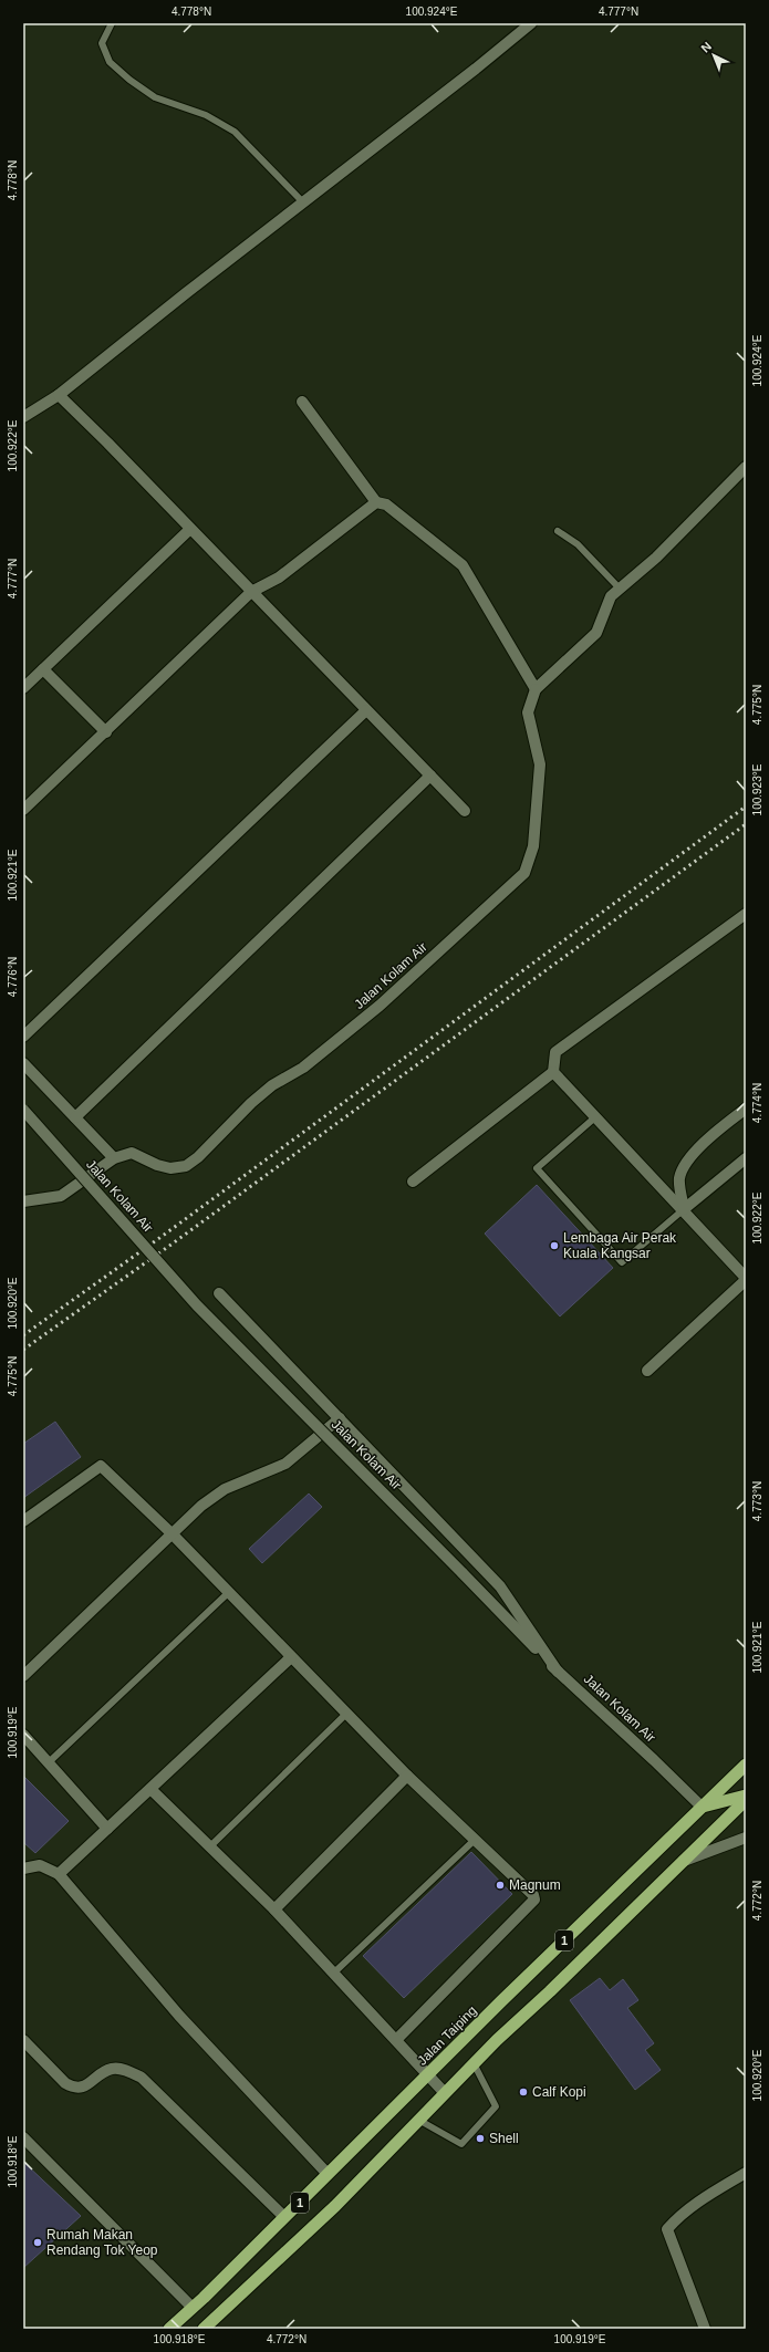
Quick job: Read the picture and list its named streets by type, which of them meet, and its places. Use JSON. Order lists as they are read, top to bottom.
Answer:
{
  "streets": {
    "highway": ["1", "Jalan Taiping"],
    "street": ["Jalan Kolam Air"]
  },
  "crossings": [
    ["Jalan Kolam Air", "Jalan Taiping"]
  ],
  "places": [
    "Lembaga Air Perak Kuala Kangsar",
    "Magnum",
    "Calf Kopi",
    "Shell",
    "Rumah Makan Rendang Tok Yeop"
  ],
  "north": "top left",
  "coordinates": [
    "4.778°N",
    "100.924°E",
    "4.777°N",
    "100.922°E",
    "4.775°N",
    "100.923°E",
    "100.921°E",
    "4.776°N",
    "4.774°N",
    "100.920°E",
    "4.773°N",
    "100.919°E",
    "4.772°N",
    "100.918°E"
  ]
}
